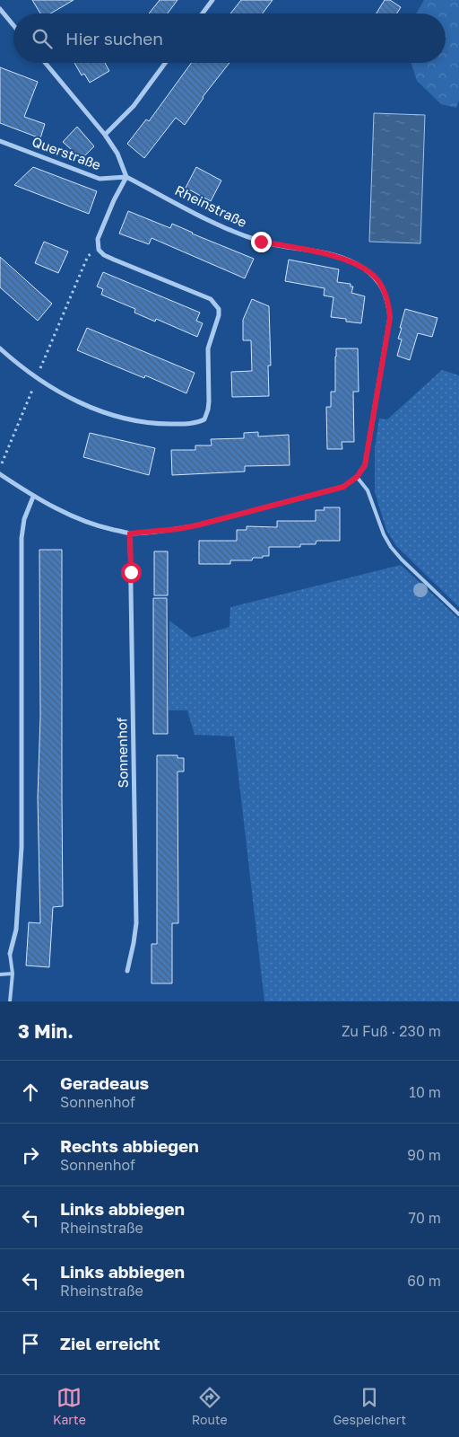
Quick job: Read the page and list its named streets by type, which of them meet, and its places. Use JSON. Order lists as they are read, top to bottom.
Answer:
{
  "streets": {
    "street": ["Querstraße", "Rheinstraße", "Sonnenhof"]
  },
  "crossings": [
    ["Querstraße", "Rheinstraße"]
  ],
  "page": {
    "search": "Hier suchen",
    "heading": ["3 Min.", "Zu Fuß · 230 m"],
    "list": [
      ["Geradeaus", "Sonnenhof", "10 m"],
      ["Rechts abbiegen", "Sonnenhof", "90 m"],
      ["Links abbiegen", "Rheinstraße", "70 m"],
      ["Links abbiegen", "Rheinstraße", "60 m"],
      "Ziel erreicht"
    ],
    "nav": ["Karte", "Route", "Gespeichert"]
  }
}
